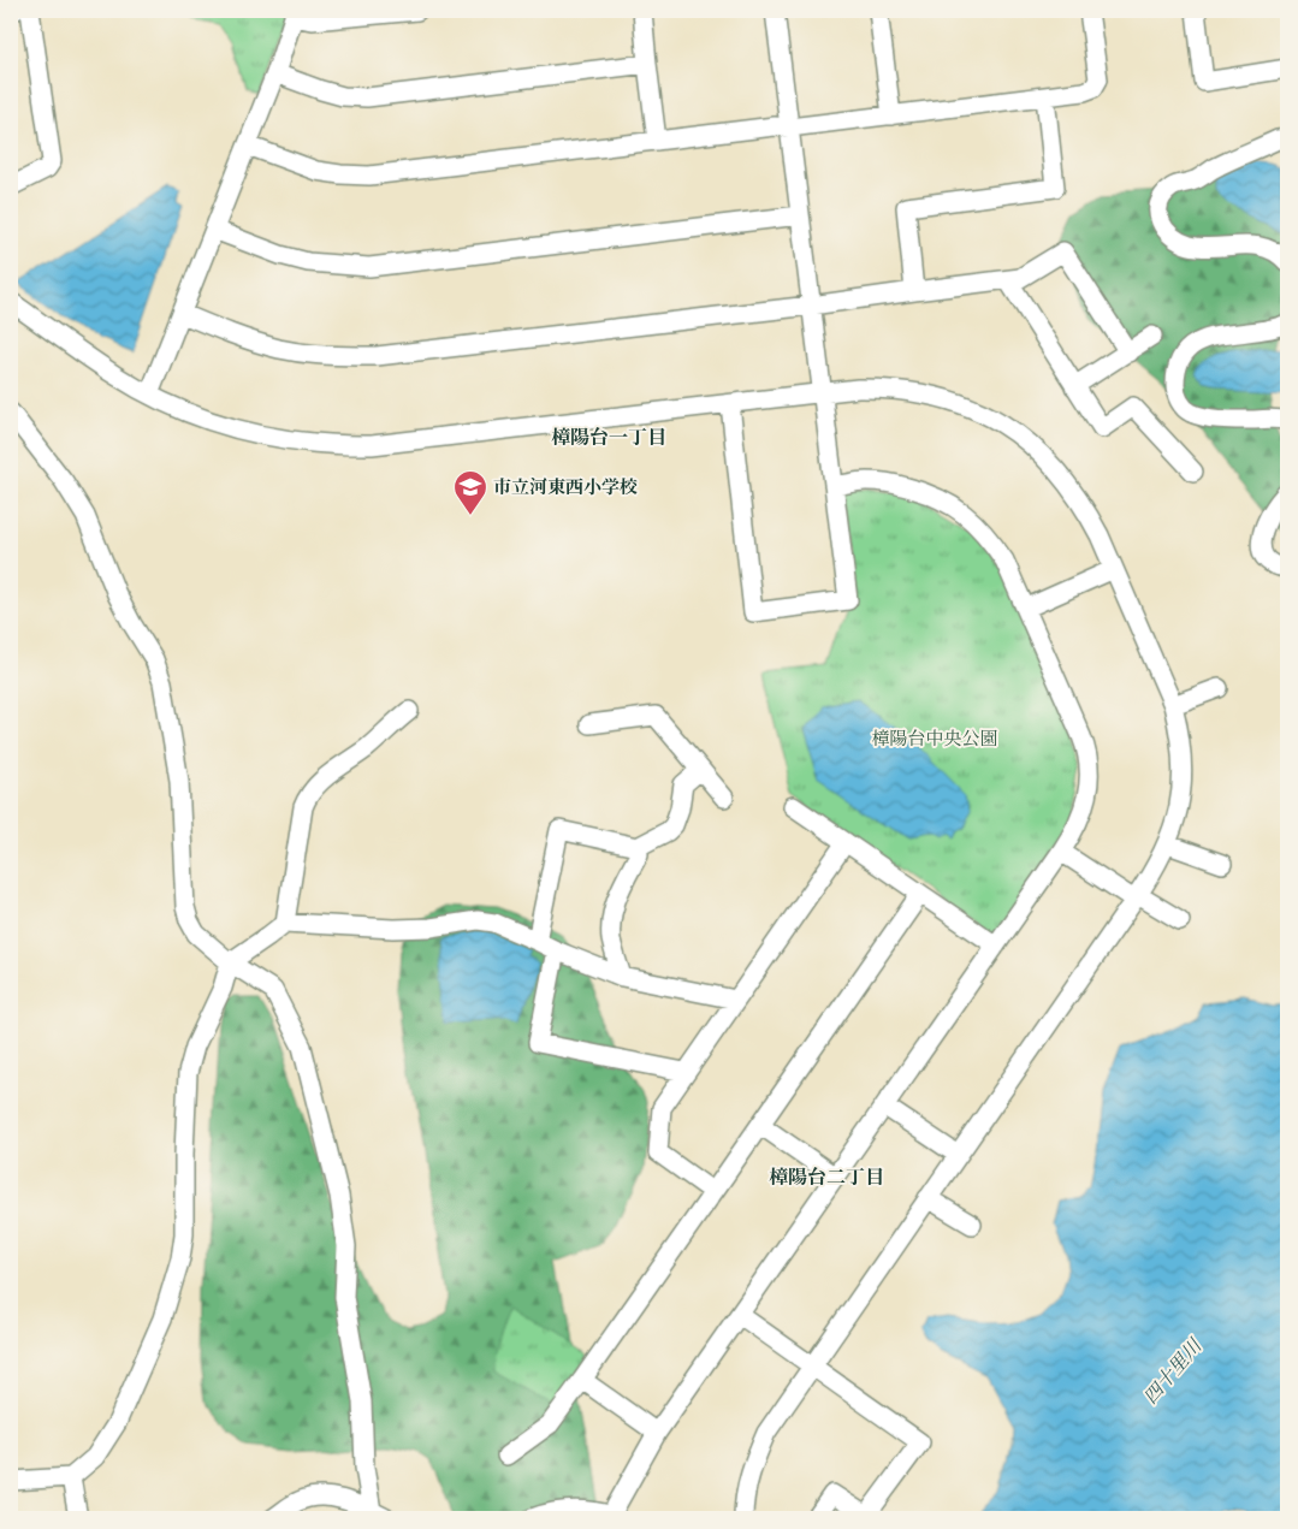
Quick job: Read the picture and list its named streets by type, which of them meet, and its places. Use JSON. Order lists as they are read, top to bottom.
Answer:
{
  "districts": ["樟陽台一丁目", "樟陽台二丁目"],
  "water": ["四十里川"],
  "parks": ["樟陽台中央公園"],
  "places": {
    "school or university": ["市立河東西小学校"]
  }
}
